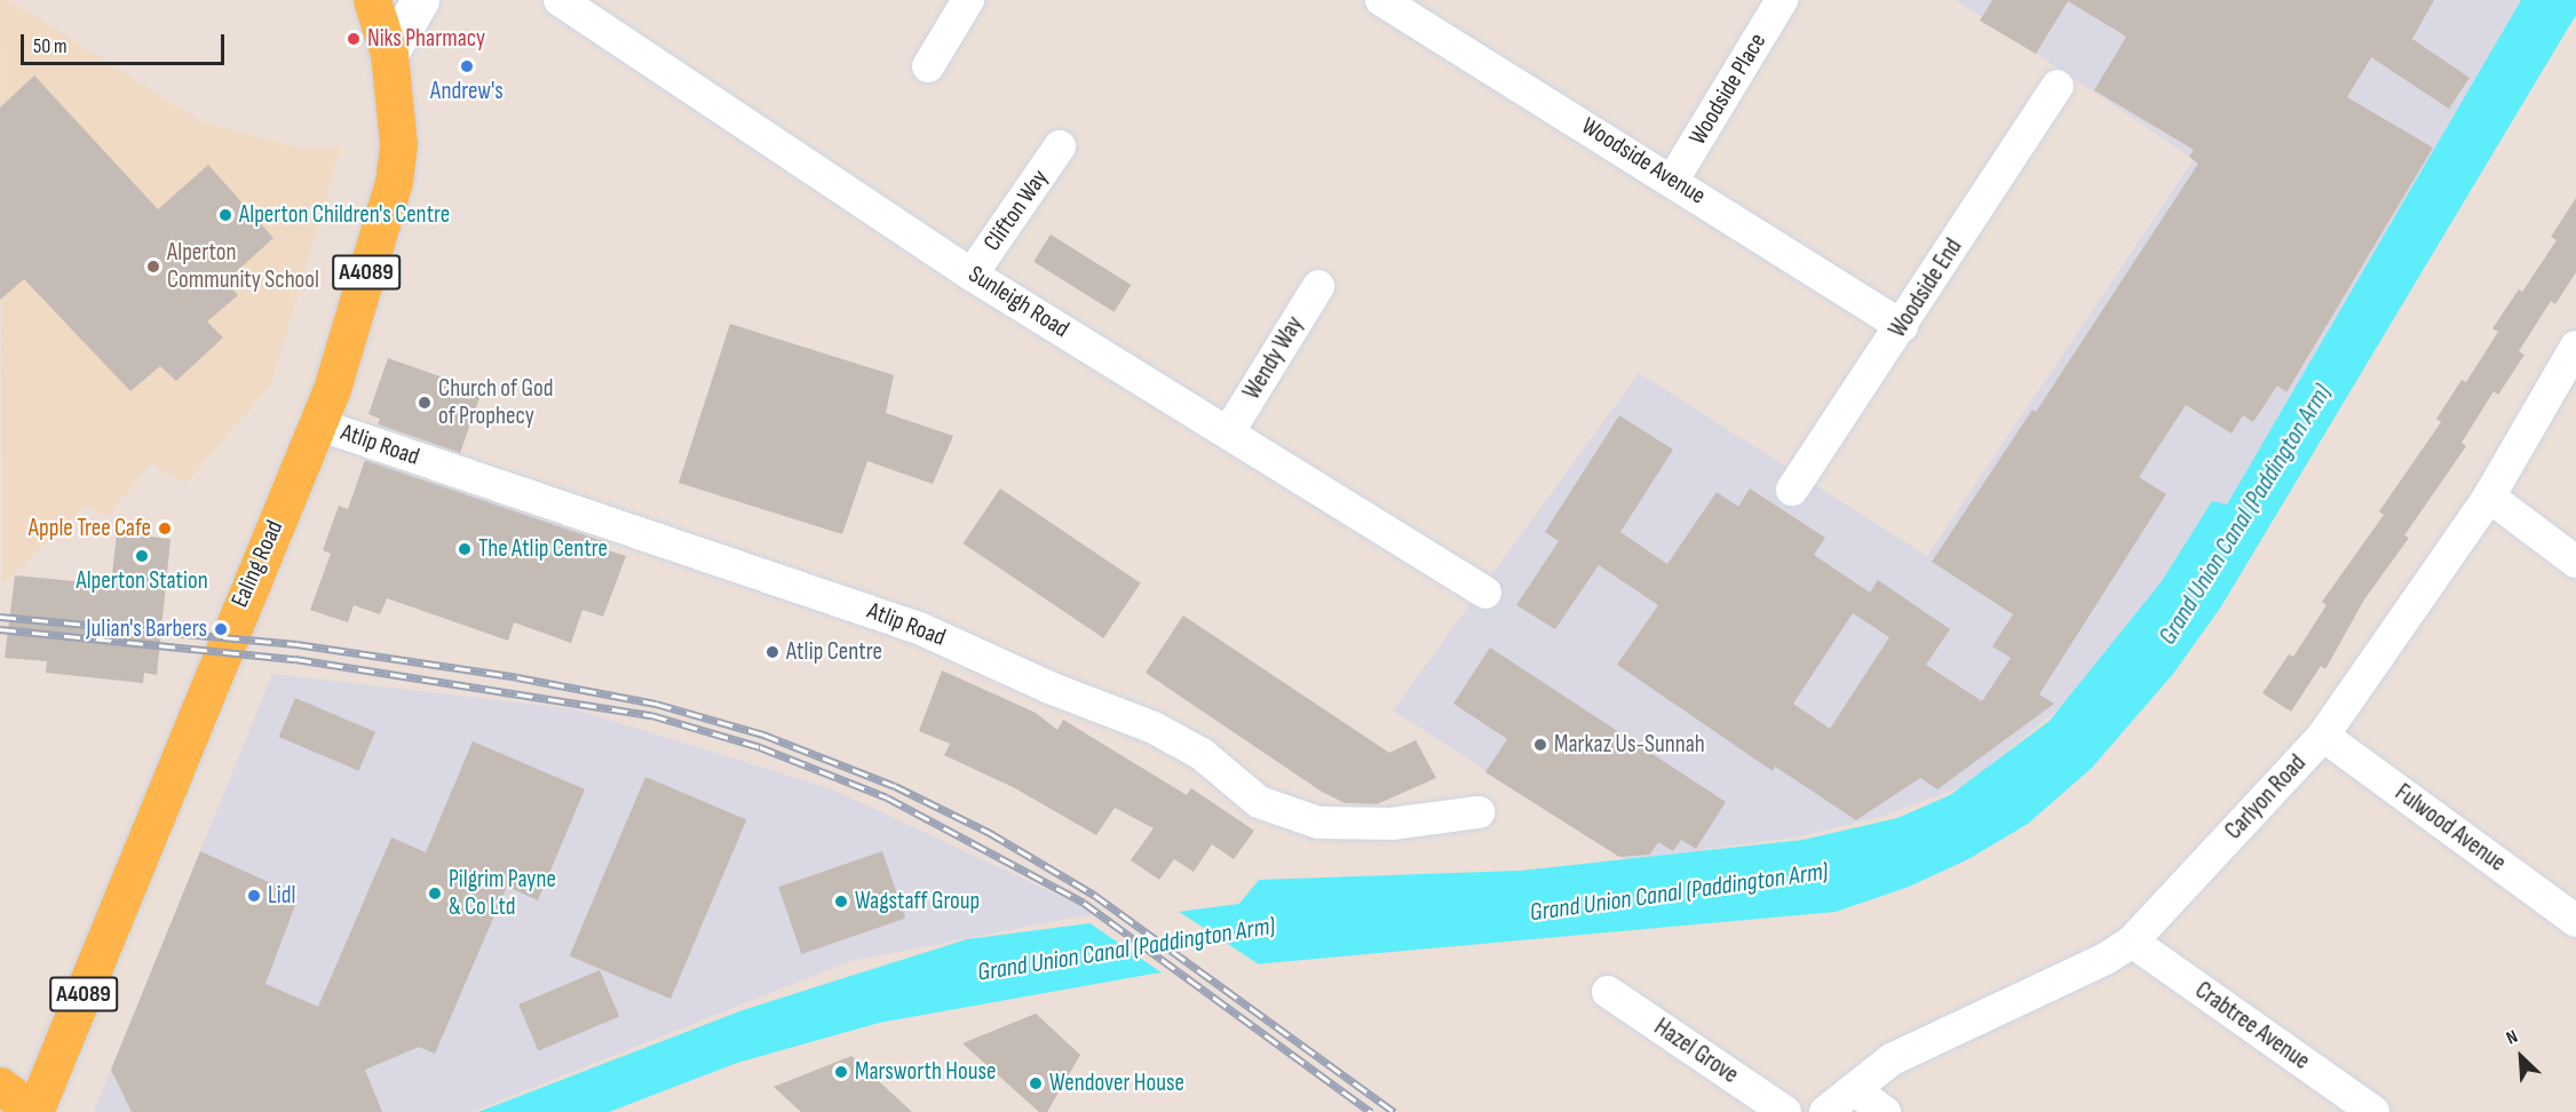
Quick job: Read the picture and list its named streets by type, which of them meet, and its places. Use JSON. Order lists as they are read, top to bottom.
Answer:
{
  "streets": {
    "main road": ["A4089", "Ealing Road"],
    "street": [
      "Woodside Place",
      "Woodside Avenue",
      "Clifton Way",
      "Woodside End",
      "Sunleigh Road",
      "Wendy Way",
      "Atlip Road",
      "Carlyon Road",
      "Fulwood Avenue",
      "Crabtree Avenue",
      "Hazel Grove"
    ]
  },
  "crossings": [
    ["Woodside Place", "Woodside Avenue"],
    ["Woodside Avenue", "Woodside End"],
    ["Clifton Way", "Sunleigh Road"],
    ["Sunleigh Road", "Wendy Way"],
    ["Atlip Road", "Ealing Road"],
    ["Carlyon Road", "Fulwood Avenue"],
    ["Carlyon Road", "Crabtree Avenue"]
  ],
  "water": ["Grand Union Canal (Paddington Arm)"],
  "places": [
    "Niks Pharmacy",
    "Andrew's",
    "Alperton Children's Centre",
    "Alperton Community School",
    "Church of God of Prophecy",
    "Apple Tree Cafe",
    "The Atlip Centre",
    "Alperton Station",
    "Julian's Barbers",
    "Atlip Centre",
    "Markaz Us-Sunnah",
    "Pilgrim Payne & Co Ltd",
    "Lidl",
    "Wagstaff Group",
    "Marsworth House",
    "Wendover House"
  ],
  "scale_bar": "50 m",
  "north": "top left"
}
